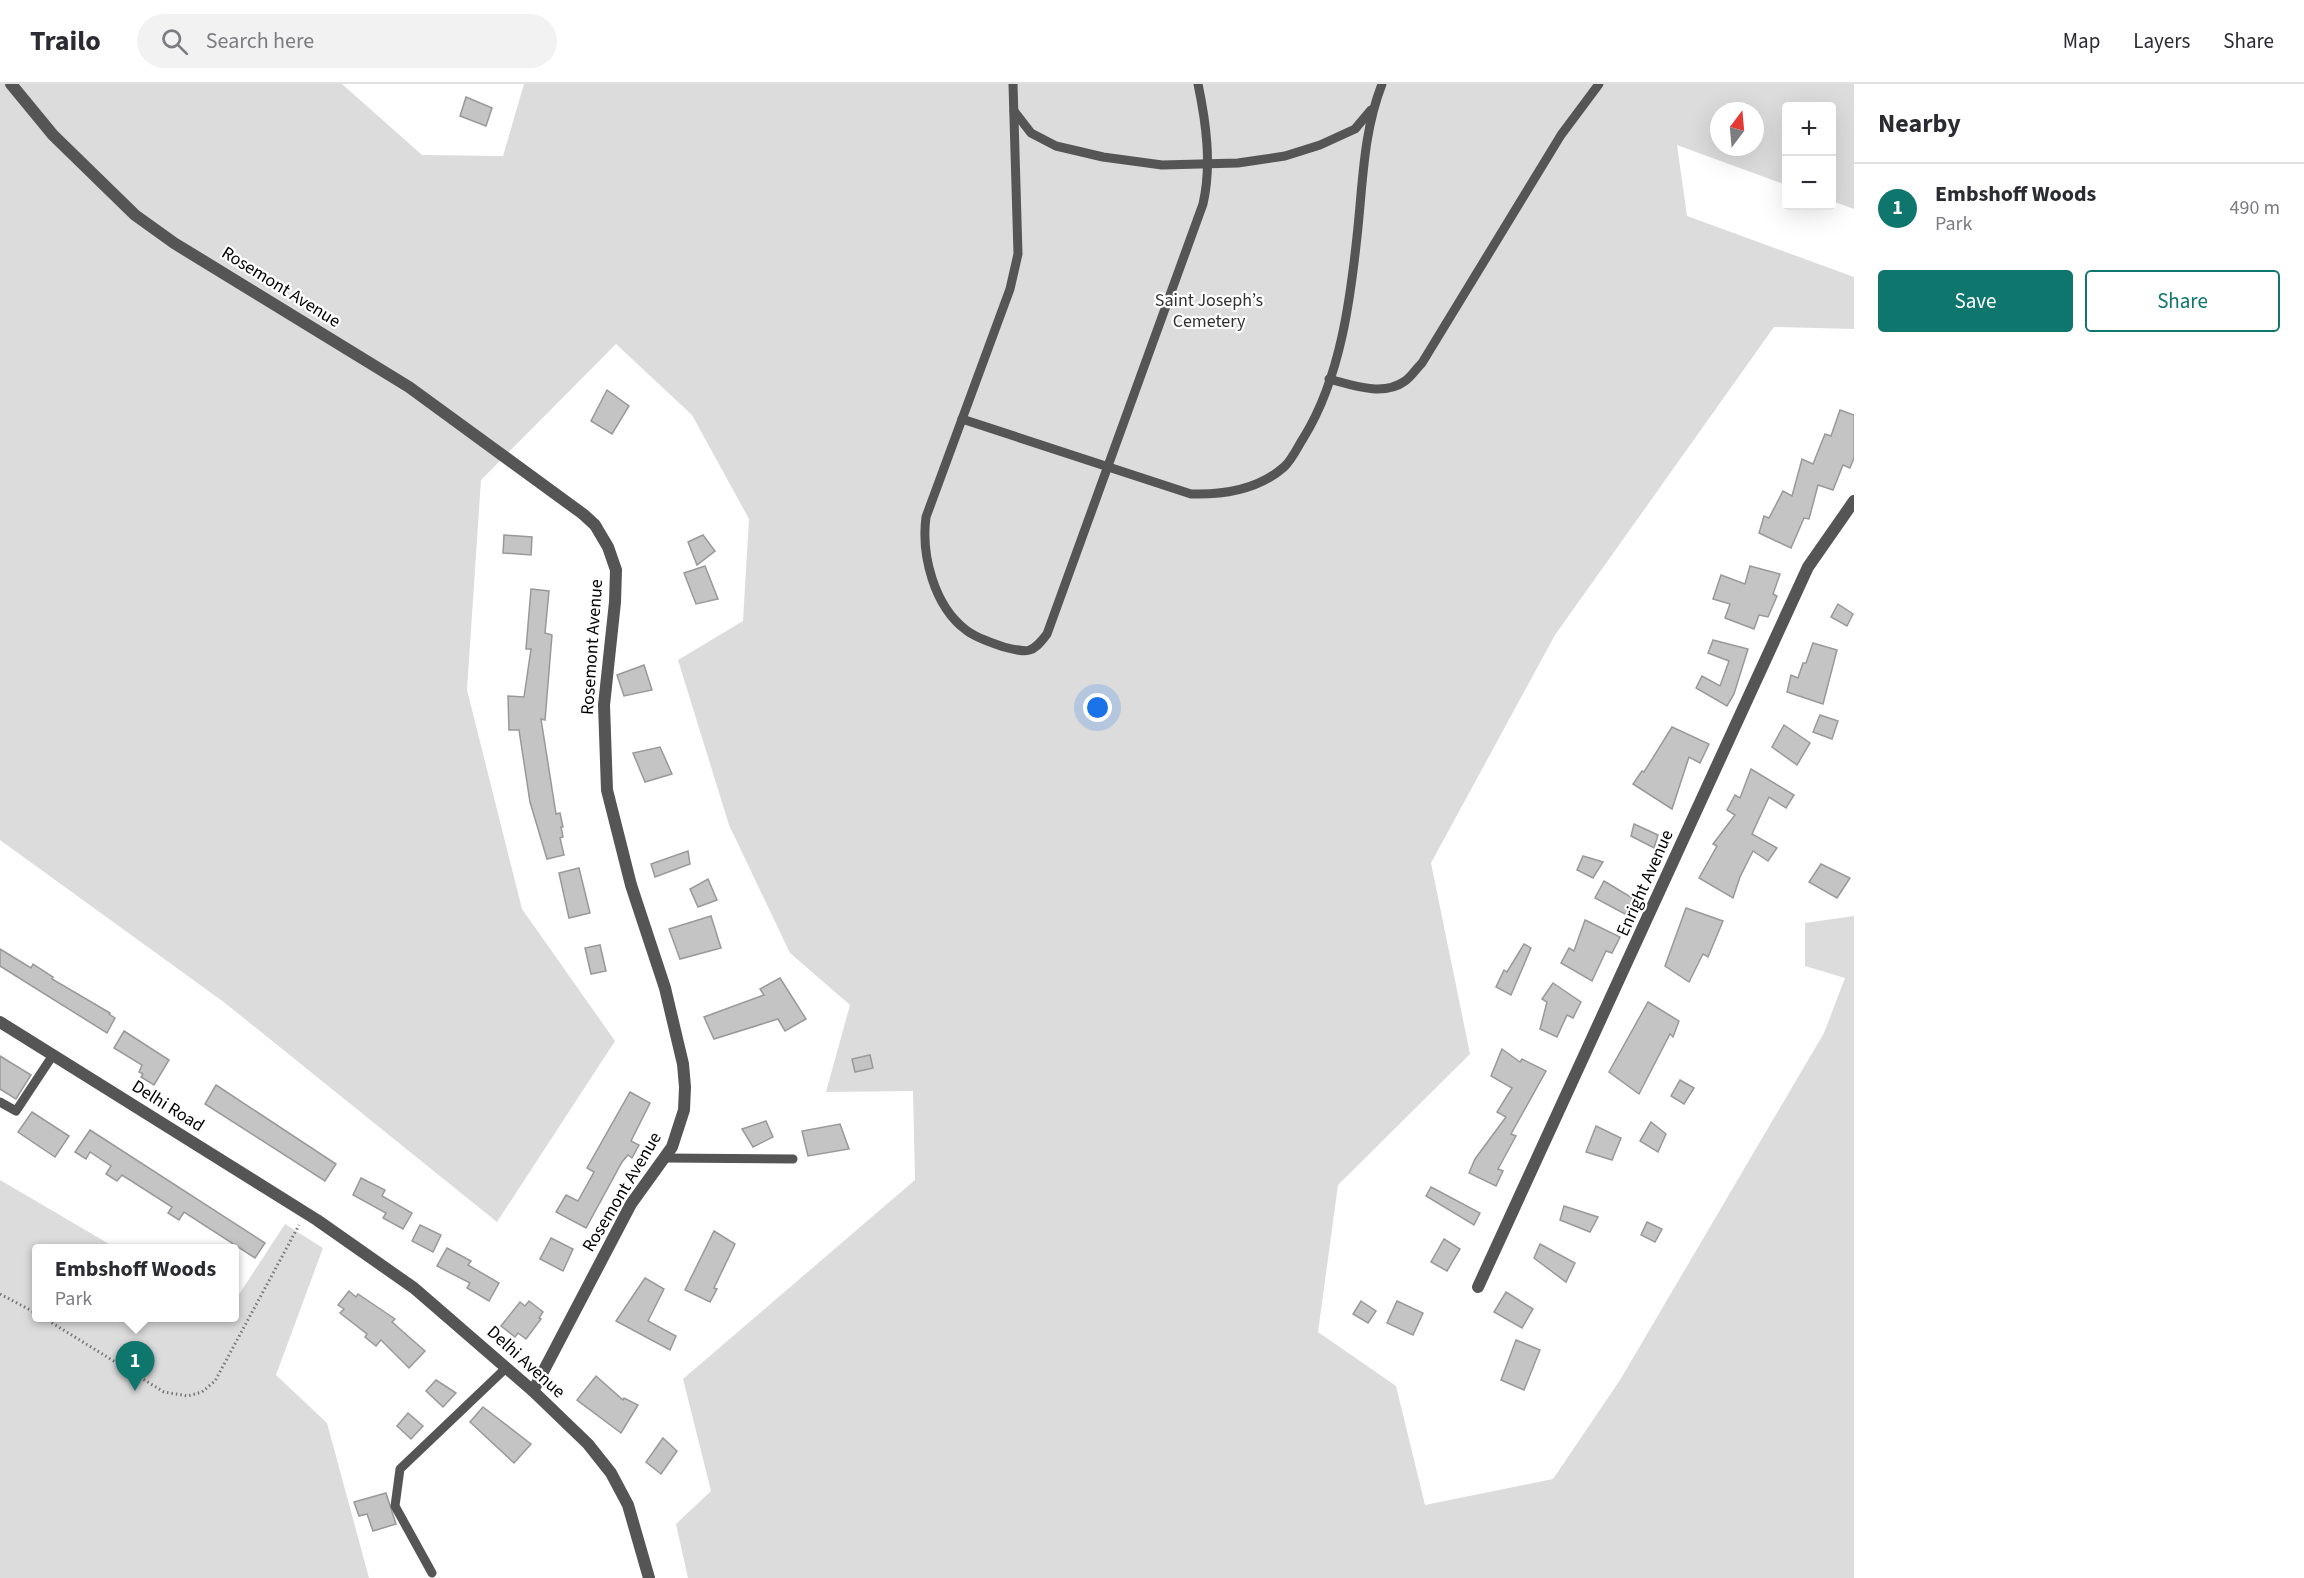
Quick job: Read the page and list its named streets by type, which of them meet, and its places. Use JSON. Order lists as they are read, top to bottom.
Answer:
{
  "streets": {
    "street": [
      "Rosemont Avenue",
      "Enright Avenue",
      "Delhi Road",
      "Delhi Avenue"
    ]
  },
  "crossings": [
    ["Rosemont Avenue", "Delhi Avenue"],
    ["Delhi Road", "Delhi Avenue"]
  ],
  "parks": ["Saint Joseph’s Cemetery"],
  "north": "top",
  "page": {
    "header": "Trailo",
    "search": "Search here",
    "nav": ["Map", "Layers", "Share"],
    "heading": "Nearby",
    "map_buttons": ["+", "−"],
    "list": [
      {
        "mark": "1",
        "name": "Embshoff Woods",
        "note": "Park",
        "value": "490 m"
      }
    ],
    "buttons": ["Save", "Share"],
    "popup": ["Embshoff Woods", "Park"],
    "pins": "1"
  }
}
